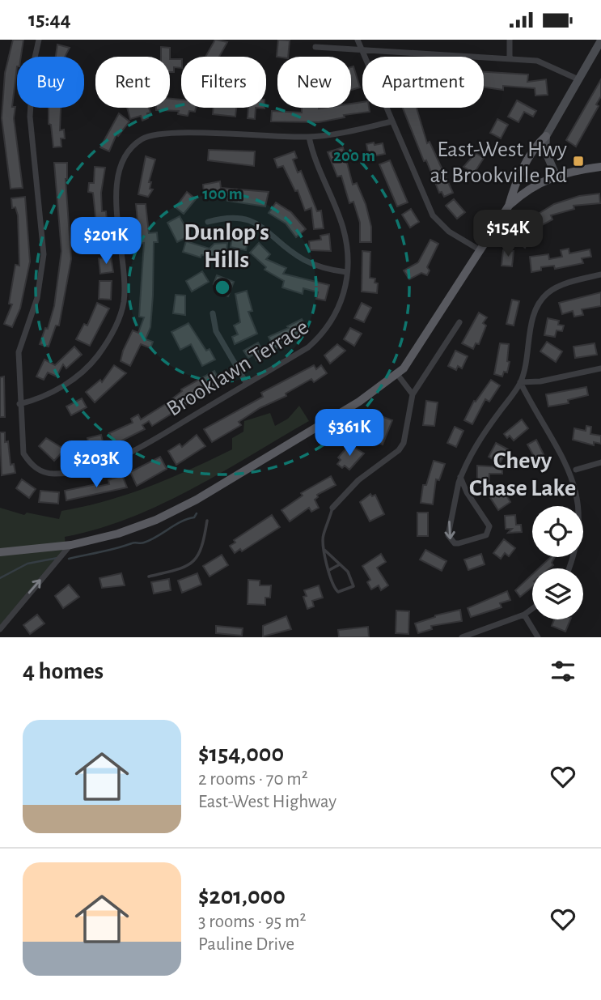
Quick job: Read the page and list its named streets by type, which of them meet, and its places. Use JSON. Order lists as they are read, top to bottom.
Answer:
{
  "streets": {
    "street": ["Brooklawn Terrace"]
  },
  "districts": ["Dunlop's Hills", "Chevy Chase Lake"],
  "places": {
    "transit": ["East-West Hwy at Brookville Rd"]
  },
  "page": {
    "status": "15:44",
    "chip": [
      "Buy",
      "Rent",
      "Filters",
      "New",
      "Apartment"
    ],
    "price": [
      "$154K",
      "$201K",
      "$361K",
      "$203K"
    ],
    "heading": "4 homes",
    "list": [
      {
        "name": "$154,000",
        "note": "2 rooms · 70 m² · East-West Highway"
      },
      {
        "name": "$201,000",
        "note": "3 rooms · 95 m² · Pauline Drive"
      }
    ]
  },
  "rings": ["200 m", "100 m"]
}
